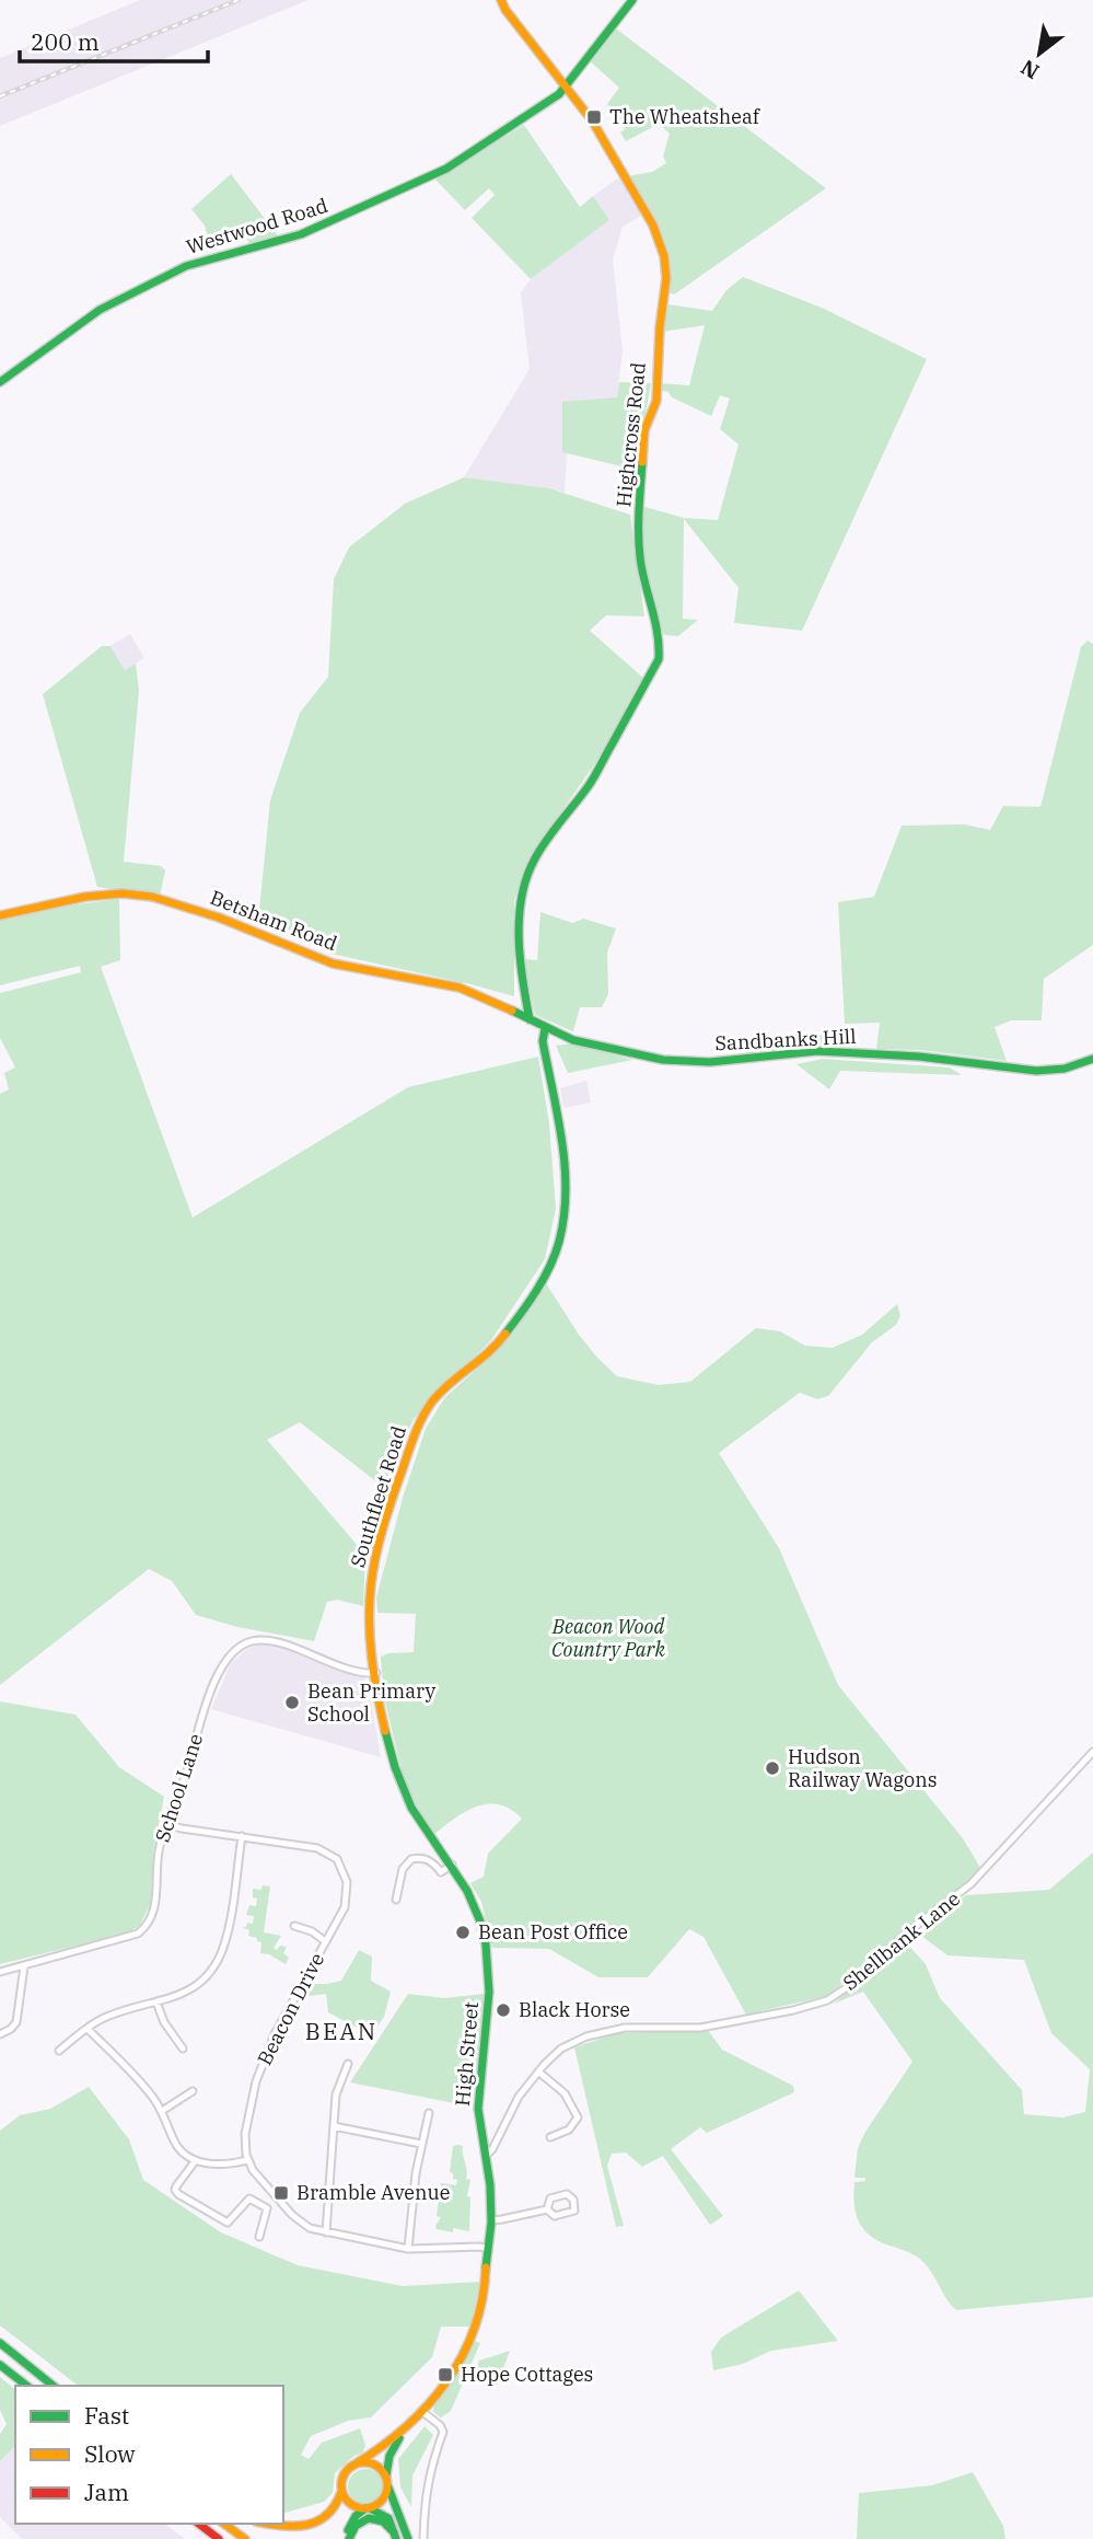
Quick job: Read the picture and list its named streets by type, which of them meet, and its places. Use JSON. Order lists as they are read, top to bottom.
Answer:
{
  "streets": {
    "main road": [
      "Westwood Road",
      "Highcross Road",
      "Betsham Road",
      "Sandbanks Hill",
      "Southfleet Road",
      "High Street"
    ],
    "street": ["School Lane", "Shellbank Lane", "Beacon Drive"]
  },
  "crossings": [
    ["Westwood Road", "Highcross Road"],
    ["Highcross Road", "Betsham Road"],
    ["Highcross Road", "Sandbanks Hill"],
    ["Betsham Road", "Sandbanks Hill"],
    ["Sandbanks Hill", "Southfleet Road"],
    ["Southfleet Road", "School Lane"],
    ["Southfleet Road", "High Street"],
    ["School Lane", "Beacon Drive"],
    ["Shellbank Lane", "High Street"]
  ],
  "districts": ["BEAN"],
  "parks": ["Beacon Wood Country Park"],
  "places": {
    "transit": ["The Wheatsheaf", "Bramble Avenue", "Hope Cottages"],
    "other": [
      "Bean Primary School",
      "Hudson Railway Wagons",
      "Bean Post Office",
      "Black Horse"
    ]
  },
  "legend": ["Fast", "Slow", "Jam"],
  "scale_bar": "200 m",
  "north": "bottom left"
}
